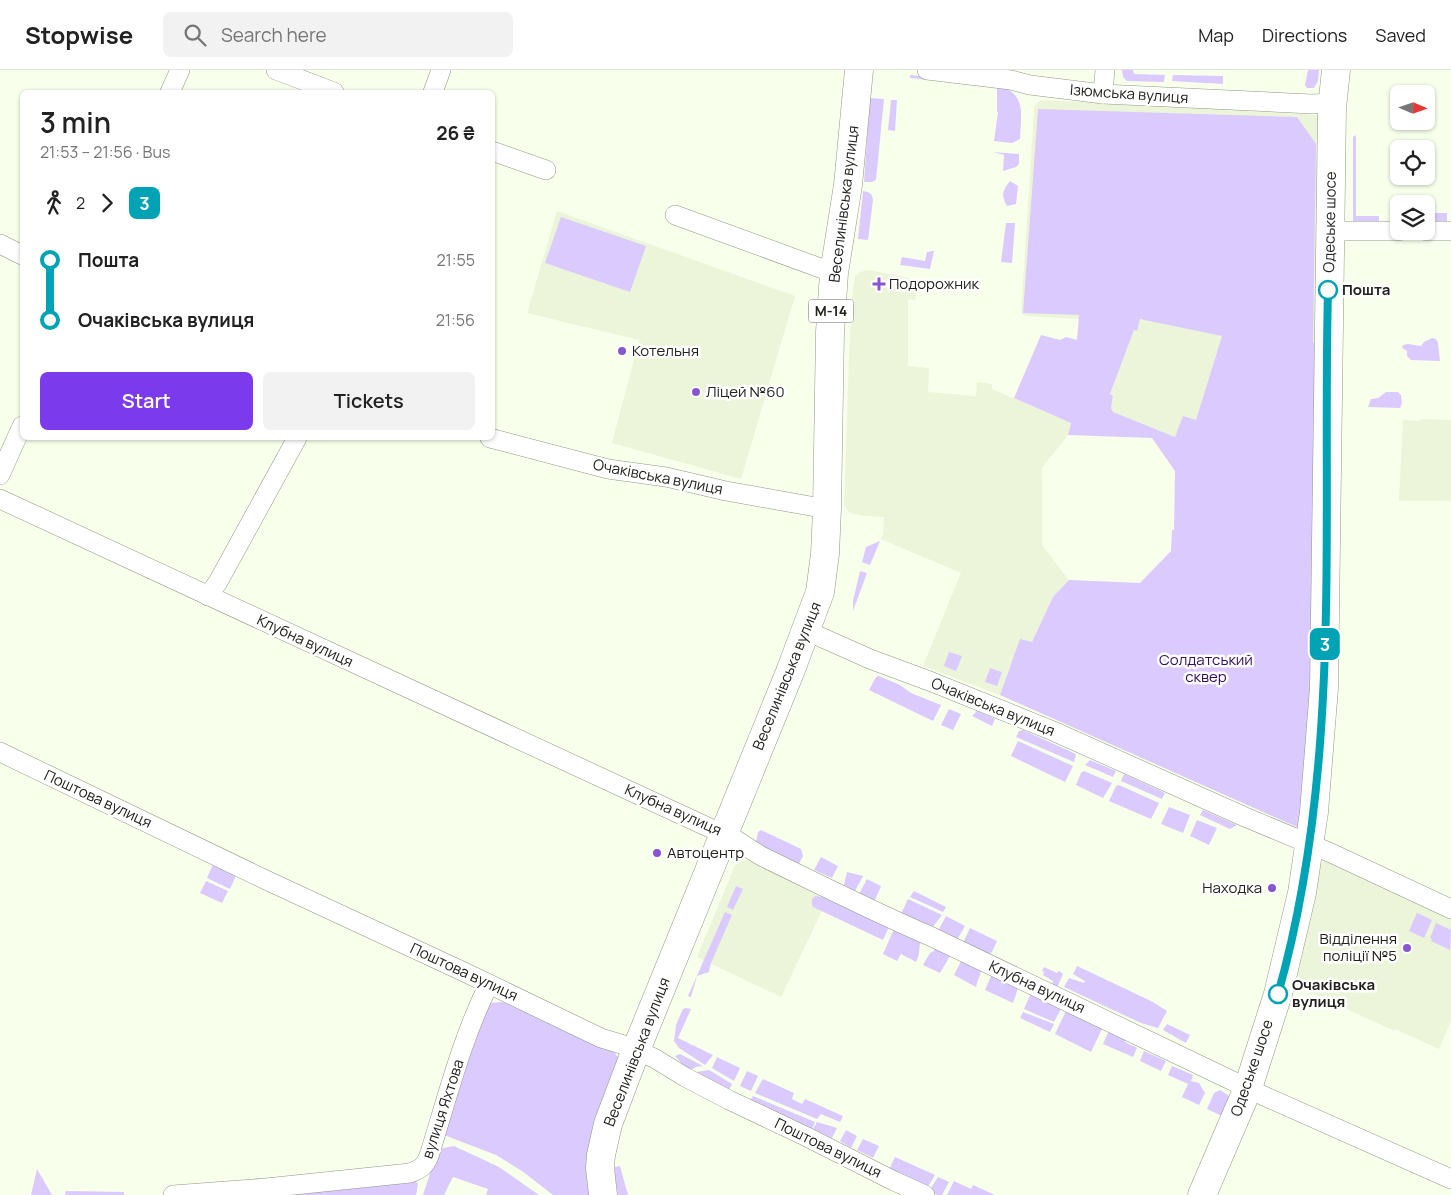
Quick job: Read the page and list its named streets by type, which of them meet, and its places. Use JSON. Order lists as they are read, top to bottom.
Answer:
{
  "streets": {
    "highway": ["Веселинівська вулиця", "Одеське шосе", "М-14"],
    "street": [
      "Ізюмська вулиця",
      "Очаківська вулиця",
      "Клубна вулиця",
      "Поштова вулиця",
      "вулиця Яхтова"
    ]
  },
  "crossings": [
    ["Ізюмська вулиця", "Одеське шосе"],
    ["Веселинівська вулиця", "Очаківська вулиця"],
    ["Веселинівська вулиця", "Клубна вулиця"],
    ["Веселинівська вулиця", "Поштова вулиця"],
    ["Одеське шосе", "Очаківська вулиця"],
    ["Одеське шосе", "Клубна вулиця"],
    ["Поштова вулиця", "вулиця Яхтова"]
  ],
  "parks": ["Солдатський сквер"],
  "places": {
    "health": ["Подорожник"],
    "other": [
      "Пошта",
      "Котельня",
      "Ліцей №60",
      "Автоцентр",
      "Находка",
      "Відділення поліції №5",
      "Очаківська вулиця"
    ]
  },
  "lines": ["bus line 3"],
  "north": "right",
  "page": {
    "header": "Stopwise",
    "search": "Search here",
    "nav": ["Map", "Directions", "Saved"],
    "on_map": "3",
    "heading": ["3 min", "21:53 – 21:56 · Bus", "26 ₴"],
    "legs": ["2", "3"],
    "list": [
      {
        "name": "Пошта",
        "value": "21:55"
      },
      {
        "name": "Очаківська вулиця",
        "value": "21:56"
      }
    ],
    "buttons": ["Start", "Tickets"]
  }
}
